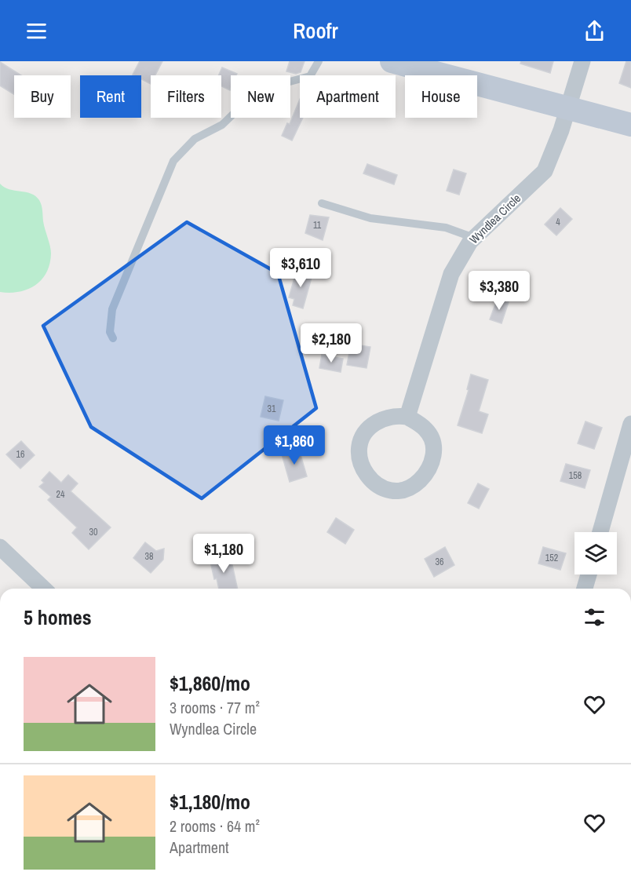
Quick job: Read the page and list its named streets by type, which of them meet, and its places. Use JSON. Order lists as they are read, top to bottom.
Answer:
{
  "streets": {
    "street": ["Wyndlea Circle"]
  },
  "house_numbers": [
    "4",
    "11",
    "31",
    "16",
    "158",
    "24",
    "30",
    "38",
    "152",
    "36"
  ],
  "page": {
    "header": "Roofr",
    "chip": [
      "Buy",
      "Rent",
      "Filters",
      "New",
      "Apartment",
      "House"
    ],
    "price": [
      "$3,610",
      "$3,380",
      "$2,180",
      "$1,860",
      "$1,180"
    ],
    "heading": "5 homes",
    "list": [
      {
        "name": "$1,860/mo",
        "note": "3 rooms · 77 m² · Wyndlea Circle"
      },
      {
        "name": "$1,180/mo",
        "note": "2 rooms · 64 m² · Apartment"
      }
    ]
  }
}
